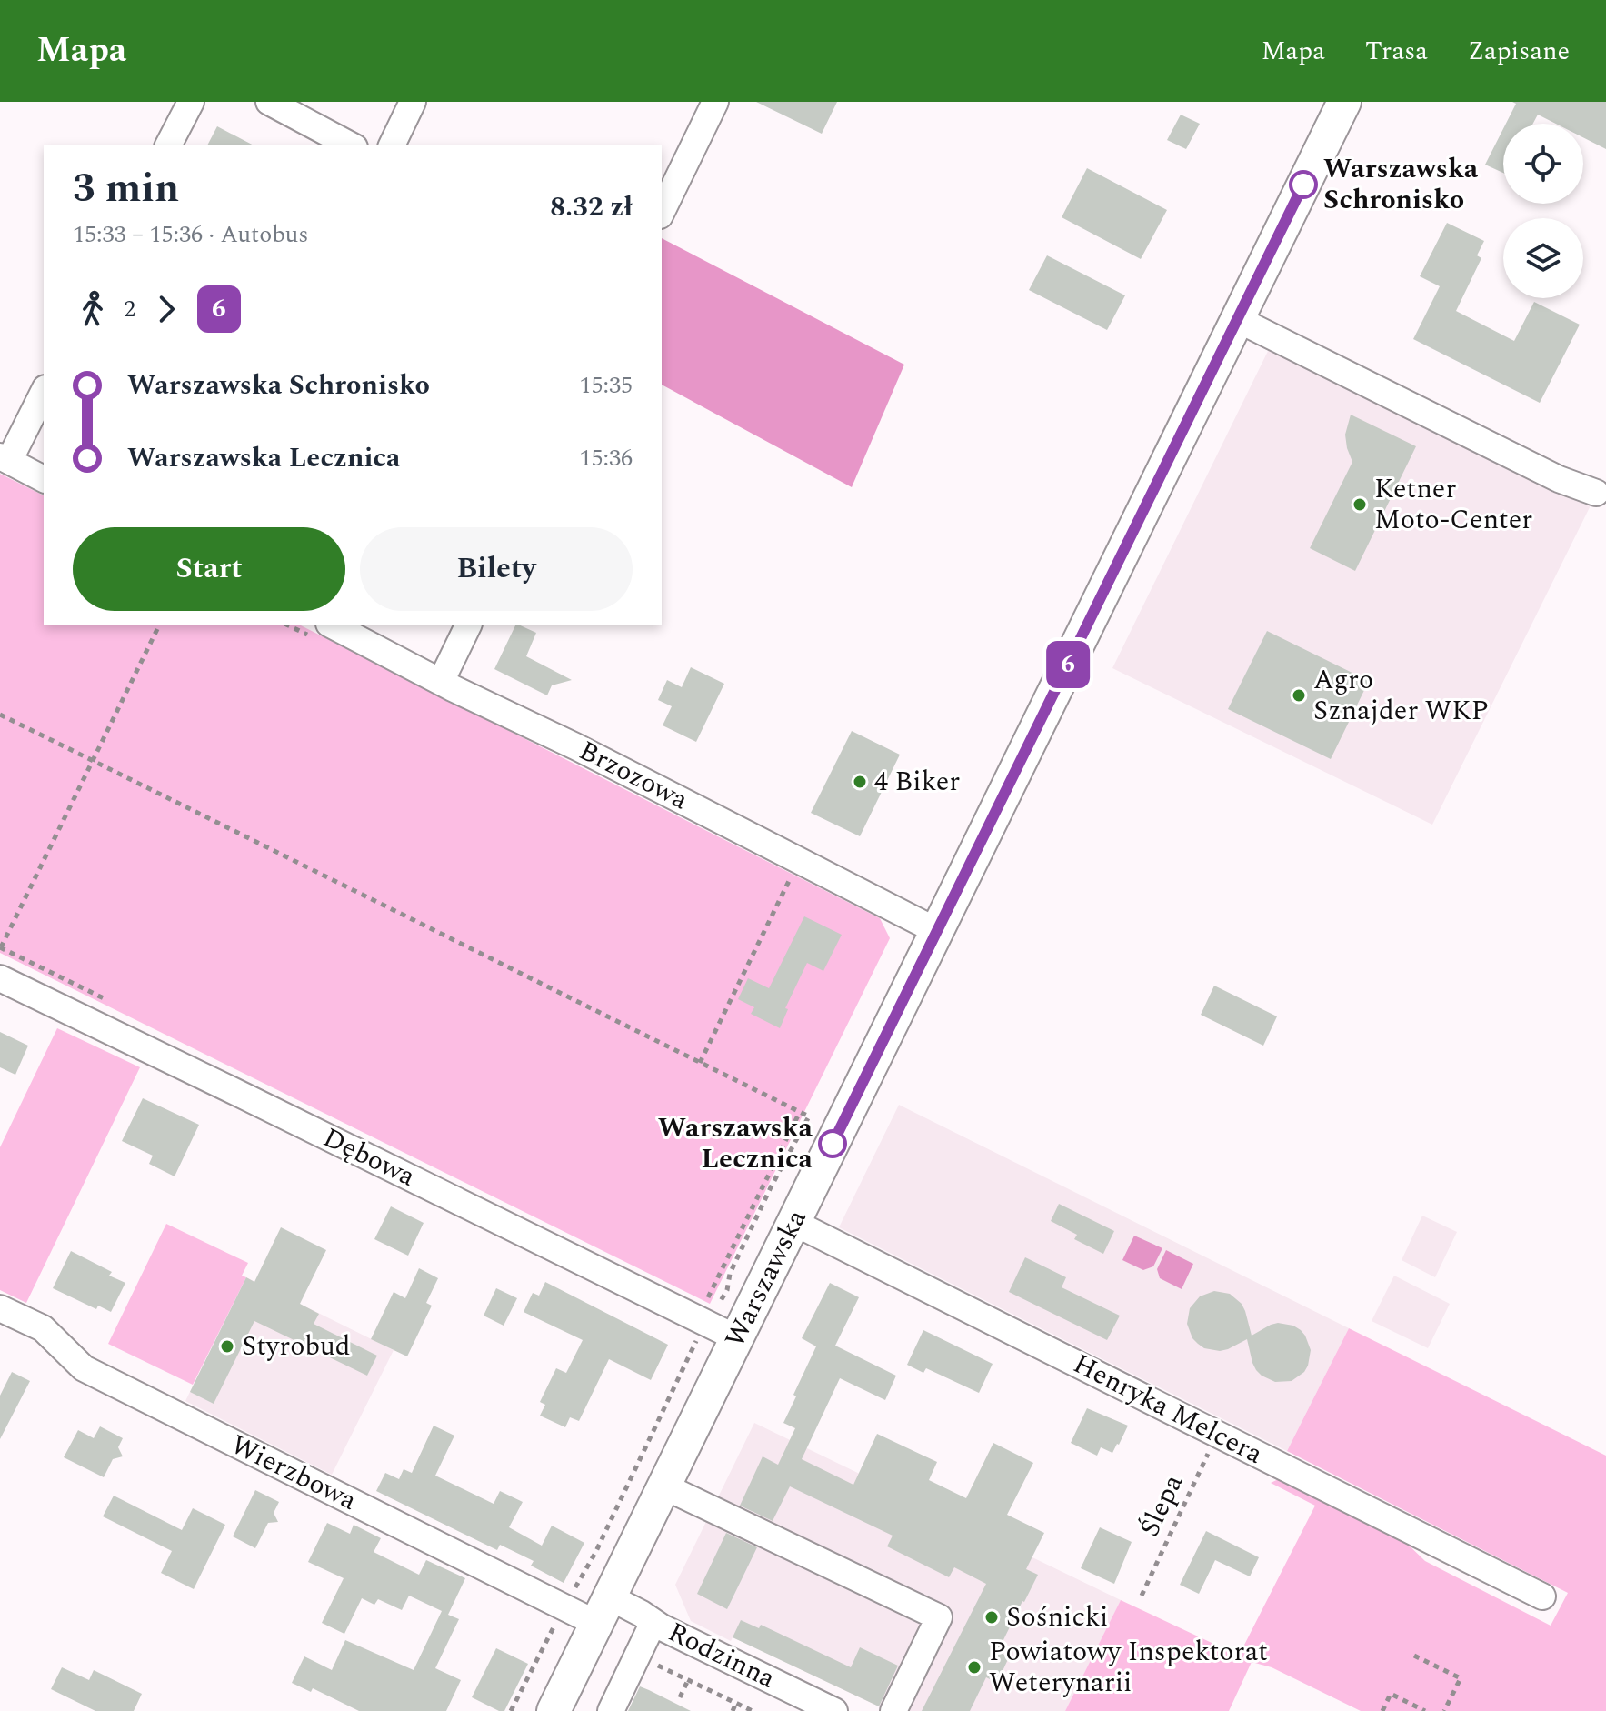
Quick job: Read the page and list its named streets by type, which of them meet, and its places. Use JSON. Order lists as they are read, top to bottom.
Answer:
{
  "streets": {
    "main road": ["Warszawska"],
    "street": [
      "Brzozowa",
      "Dębowa",
      "Henryka Melcera",
      "Wierzbowa",
      "Rodzinna"
    ],
    "path": ["Ślepa"]
  },
  "crossings": [
    ["Brzozowa", "Warszawska"],
    ["Dębowa", "Warszawska"],
    ["Warszawska", "Henryka Melcera"],
    ["Warszawska", "Wierzbowa"],
    ["Warszawska", "Rodzinna"],
    ["Henryka Melcera", "Ślepa"],
    ["Wierzbowa", "Rodzinna"]
  ],
  "places": [
    "Warszawska Schronisko",
    "Ketner Moto-Center",
    "Agro Sznajder WKP",
    "4 Biker",
    "Warszawska Lecznica",
    "Styrobud",
    "Sośnicki",
    "Powiatowy Inspektorat Weterynarii"
  ],
  "lines": ["bus line 6"],
  "page": {
    "header": "Mapa",
    "nav": ["Mapa", "Trasa", "Zapisane"],
    "on_map": "6",
    "heading": ["3 min", "15:33 – 15:36 · Autobus", "8.32 zł"],
    "legs": ["2", "6"],
    "list": [
      {
        "name": "Warszawska Schronisko",
        "value": "15:35"
      },
      {
        "name": "Warszawska Lecznica",
        "value": "15:36"
      }
    ],
    "buttons": ["Start", "Bilety"]
  }
}
